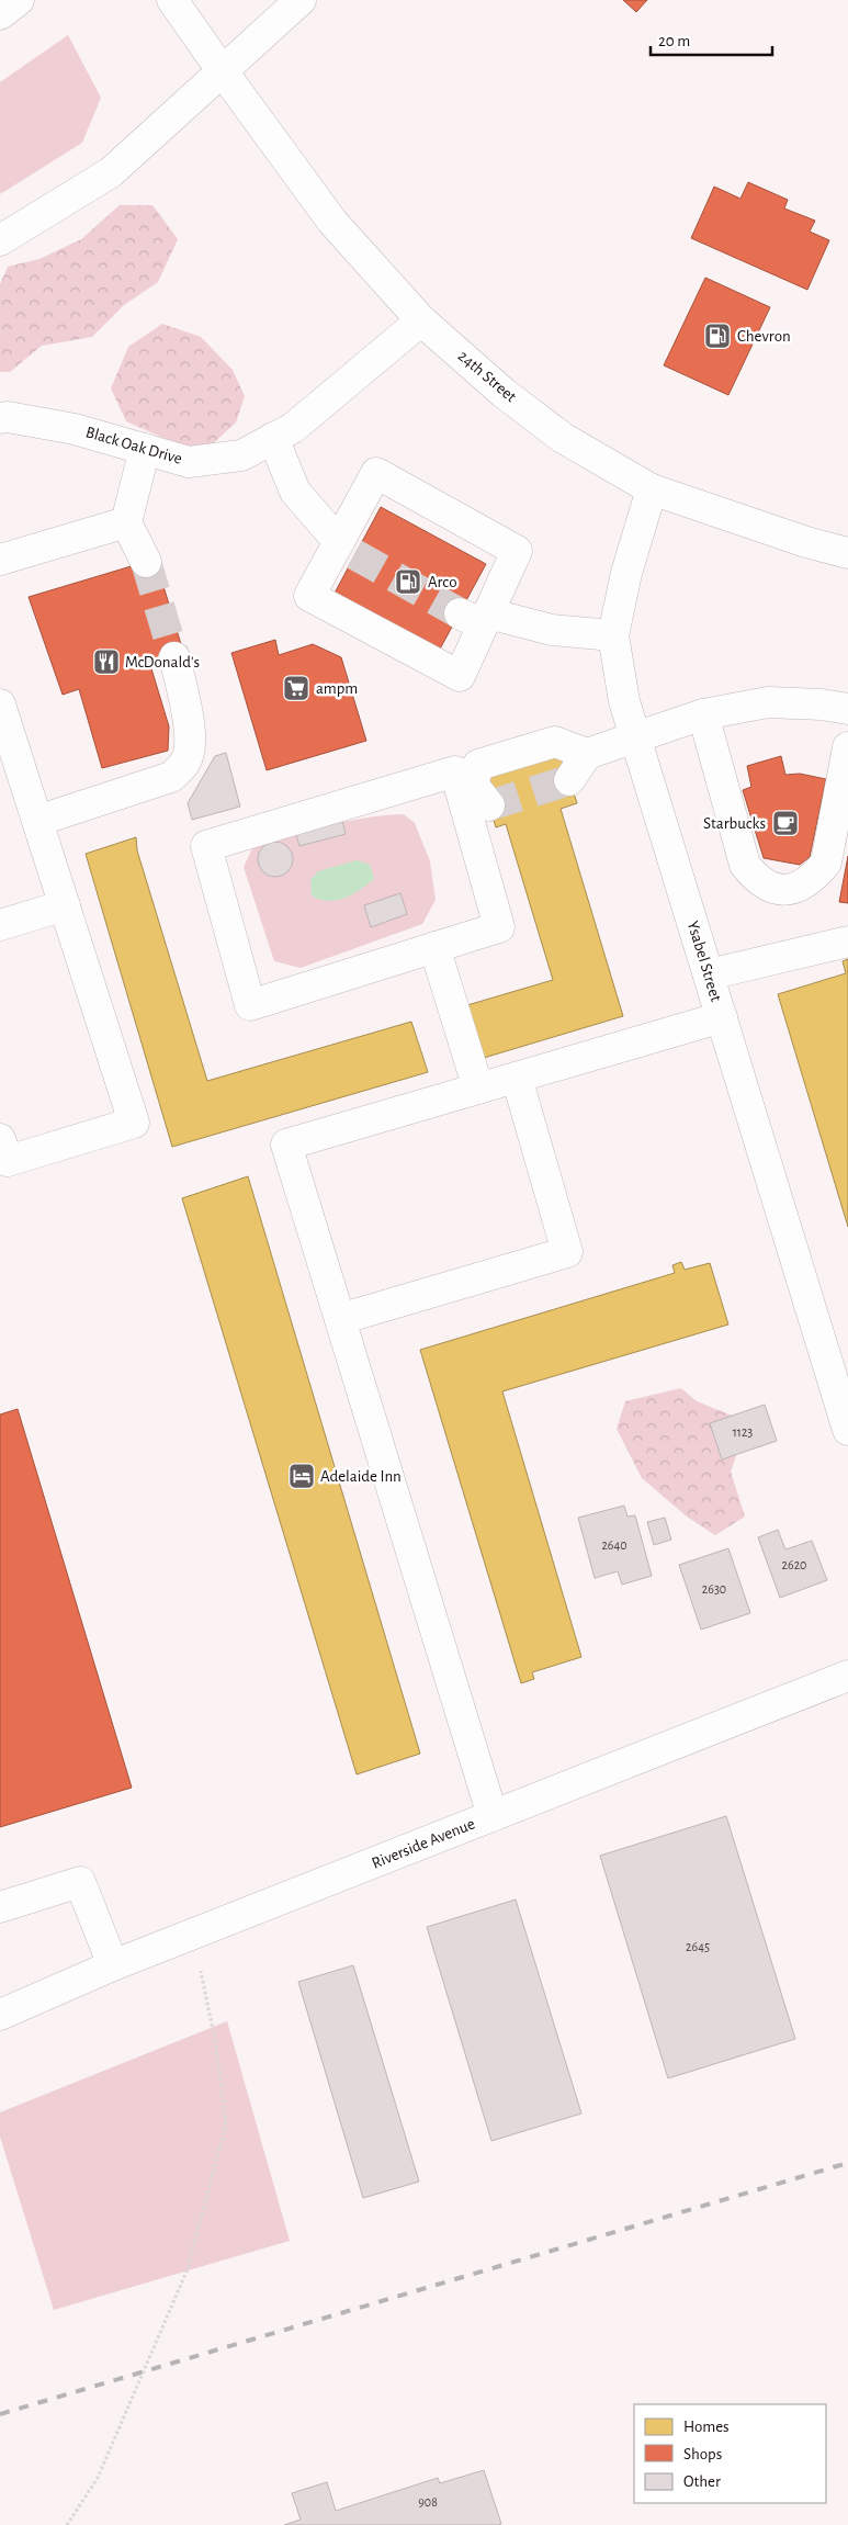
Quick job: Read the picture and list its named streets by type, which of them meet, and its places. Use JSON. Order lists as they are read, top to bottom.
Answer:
{
  "streets": {
    "main road": [
      "24th Street",
      "Black Oak Drive",
      "Ysabel Street",
      "Riverside Avenue"
    ]
  },
  "crossings": [
    ["24th Street", "Black Oak Drive"],
    ["24th Street", "Ysabel Street"]
  ],
  "places": {
    "fuel station": ["Chevron", "Arco"],
    "restaurant": ["McDonald's"],
    "supermarket": ["ampm"],
    "cafe": ["Starbucks"],
    "hotel": ["Adelaide Inn"]
  },
  "house_numbers": [
    "1123",
    "2640",
    "2620",
    "2630",
    "2645",
    "908"
  ],
  "legend": ["Homes", "Shops", "Other"],
  "scale_bar": "20 m"
}
